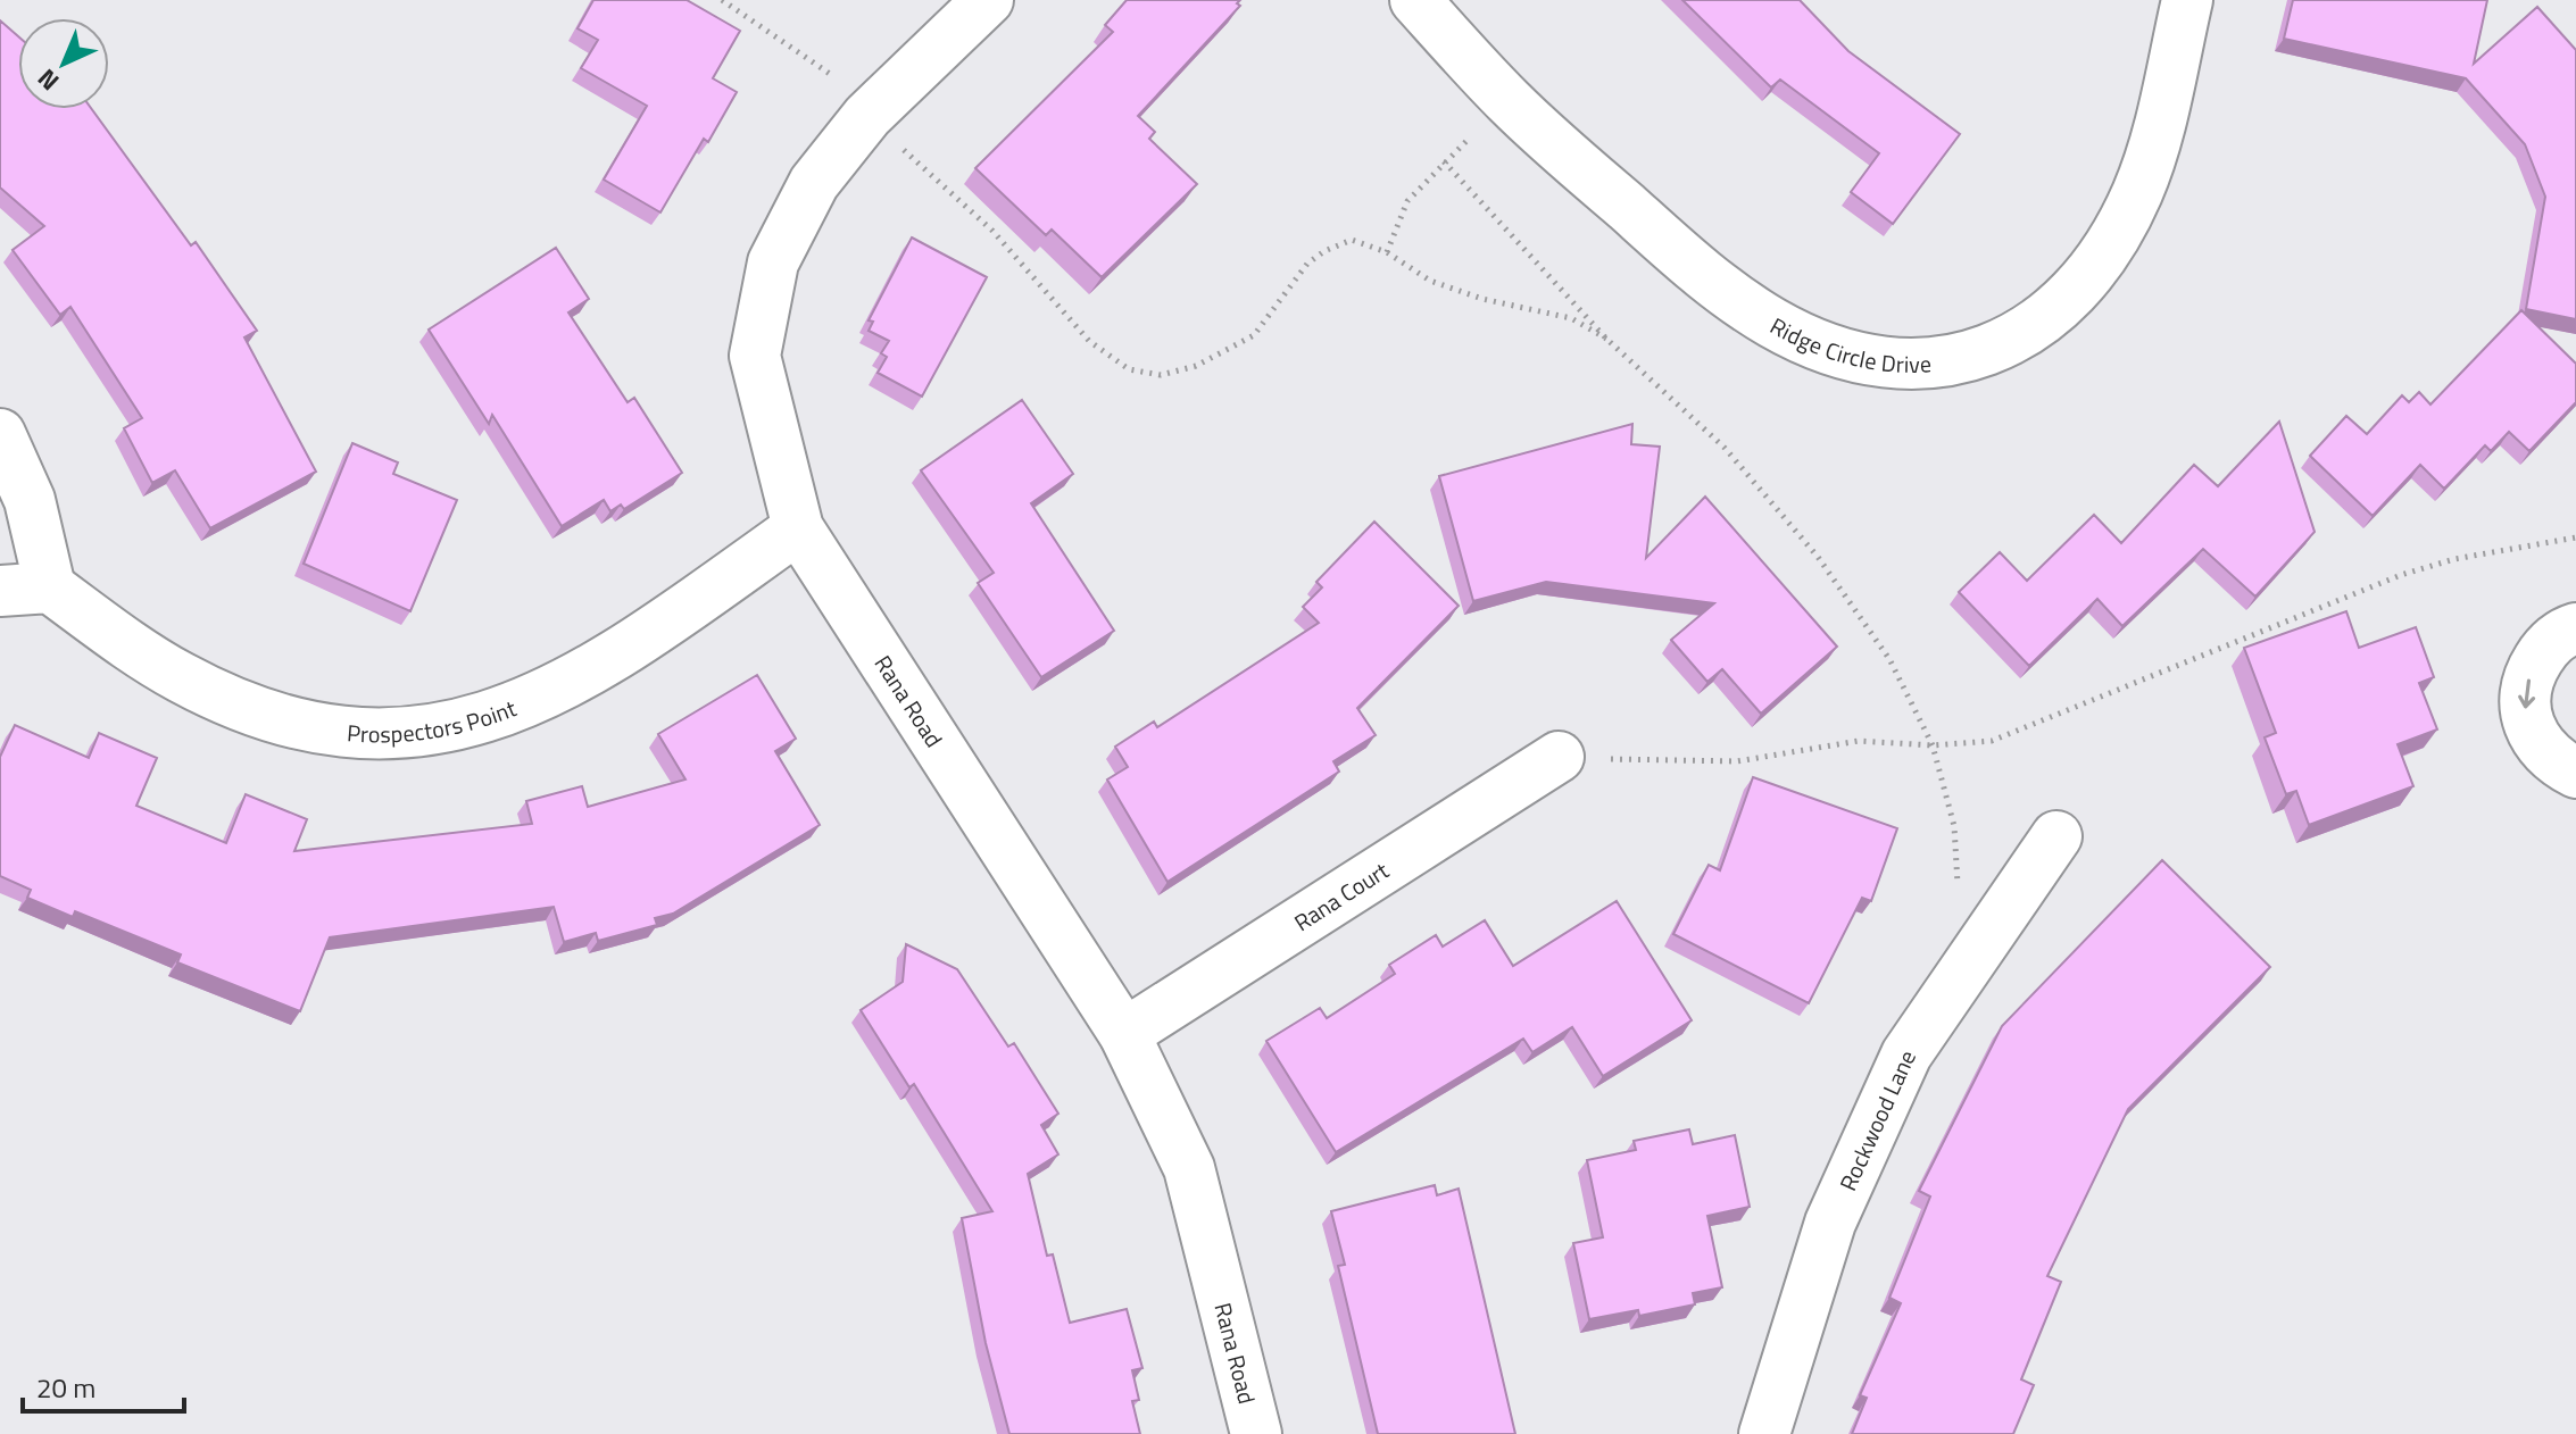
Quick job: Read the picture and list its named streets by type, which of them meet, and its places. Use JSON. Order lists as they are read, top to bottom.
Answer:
{
  "streets": {
    "street": [
      "Ridge Circle Drive",
      "Rana Road",
      "Prospectors Point",
      "Rana Court",
      "Rockwood Lane"
    ]
  },
  "crossings": [
    ["Rana Road", "Prospectors Point"],
    ["Rana Road", "Rana Court"]
  ],
  "scale_bar": "20 m",
  "north": "bottom left"
}
